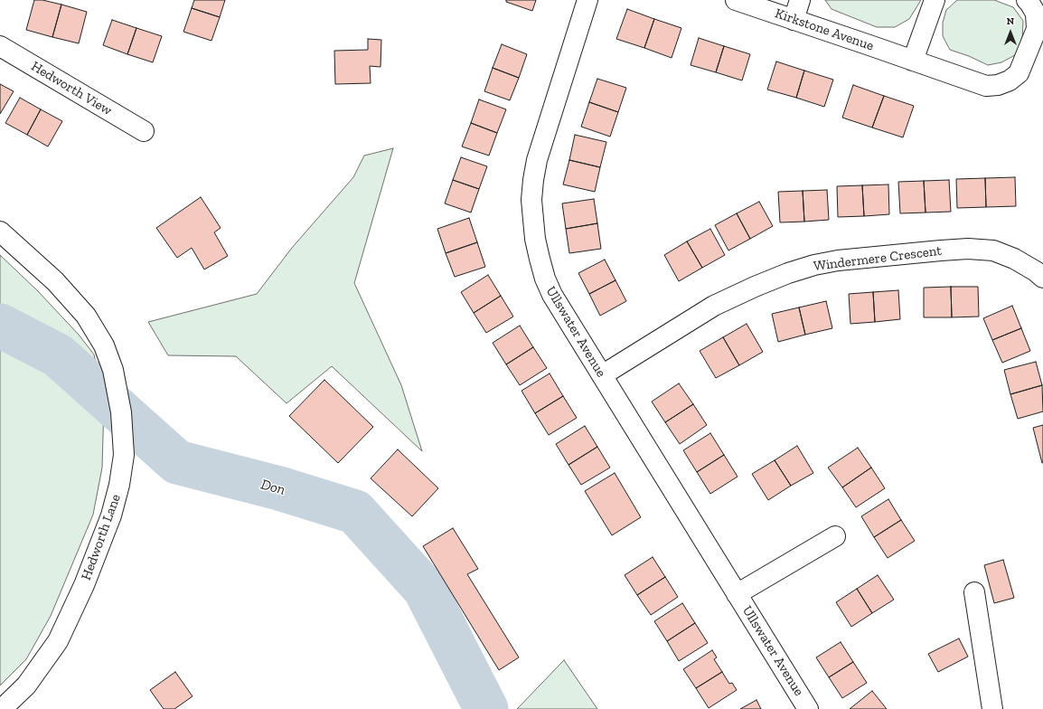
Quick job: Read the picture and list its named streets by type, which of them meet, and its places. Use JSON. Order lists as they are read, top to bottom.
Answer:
{
  "streets": {
    "street": [
      "Kirkstone Avenue",
      "Hedworth View",
      "Windermere Crescent",
      "Ullswater Avenue",
      "Hedworth Lane"
    ]
  },
  "crossings": [
    ["Windermere Crescent", "Ullswater Avenue"]
  ],
  "water": ["Don"],
  "north": "top"
}
